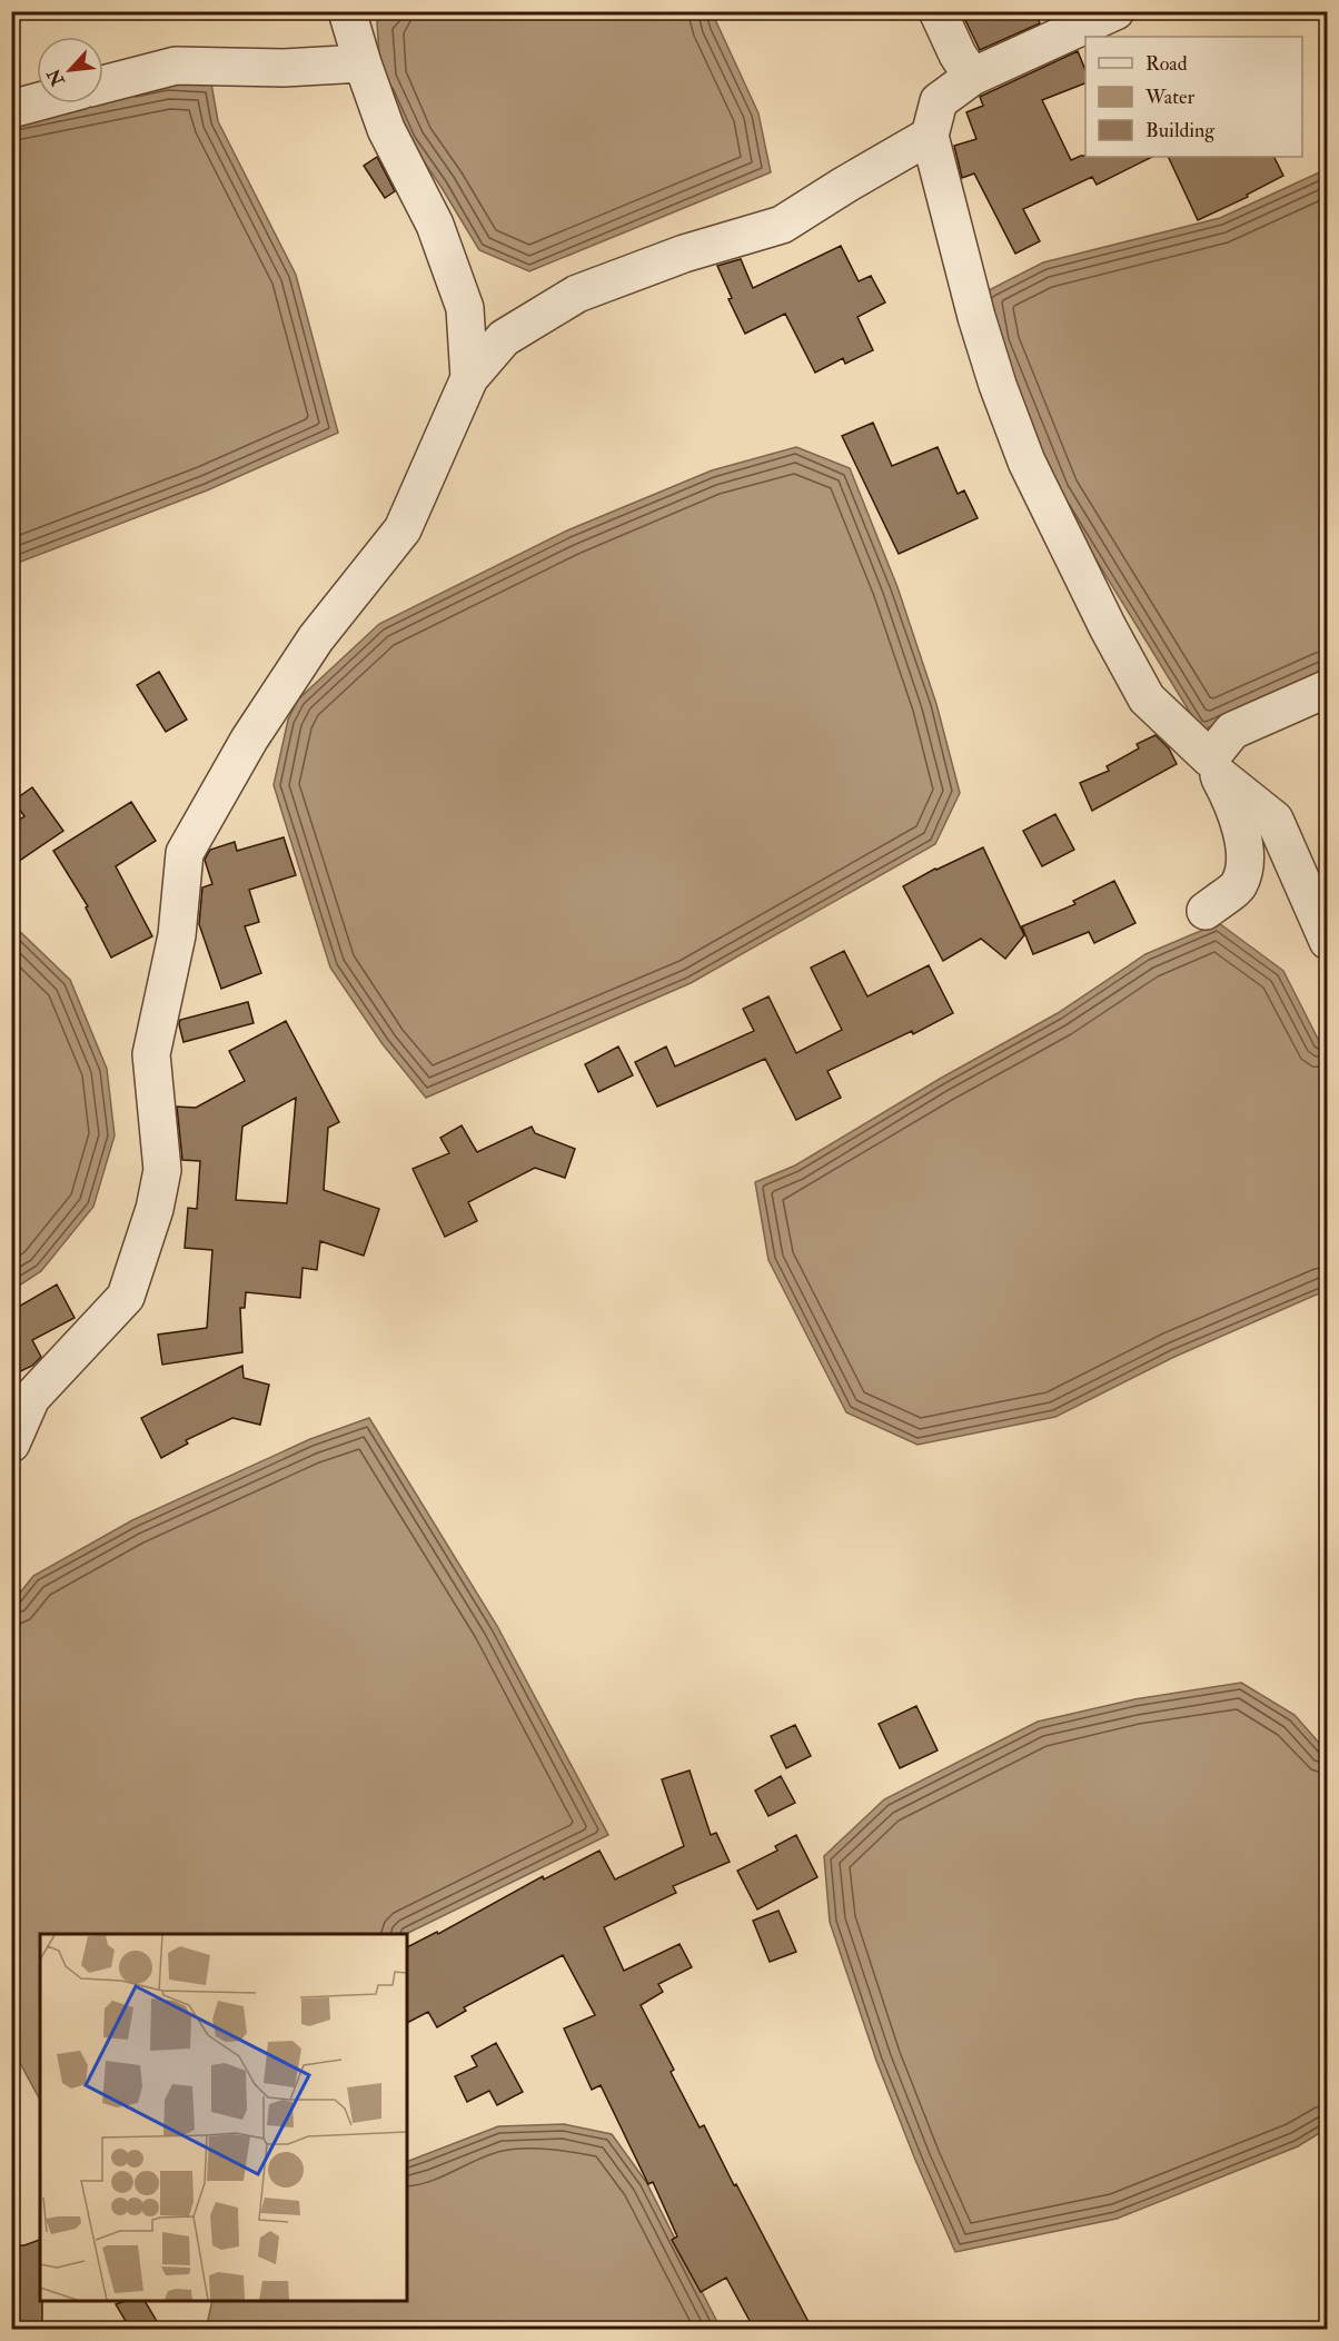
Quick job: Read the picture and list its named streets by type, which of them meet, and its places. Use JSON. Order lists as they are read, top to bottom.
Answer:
{
  "legend": ["Road", "Water", "Building"],
  "north": "bottom left"
}
